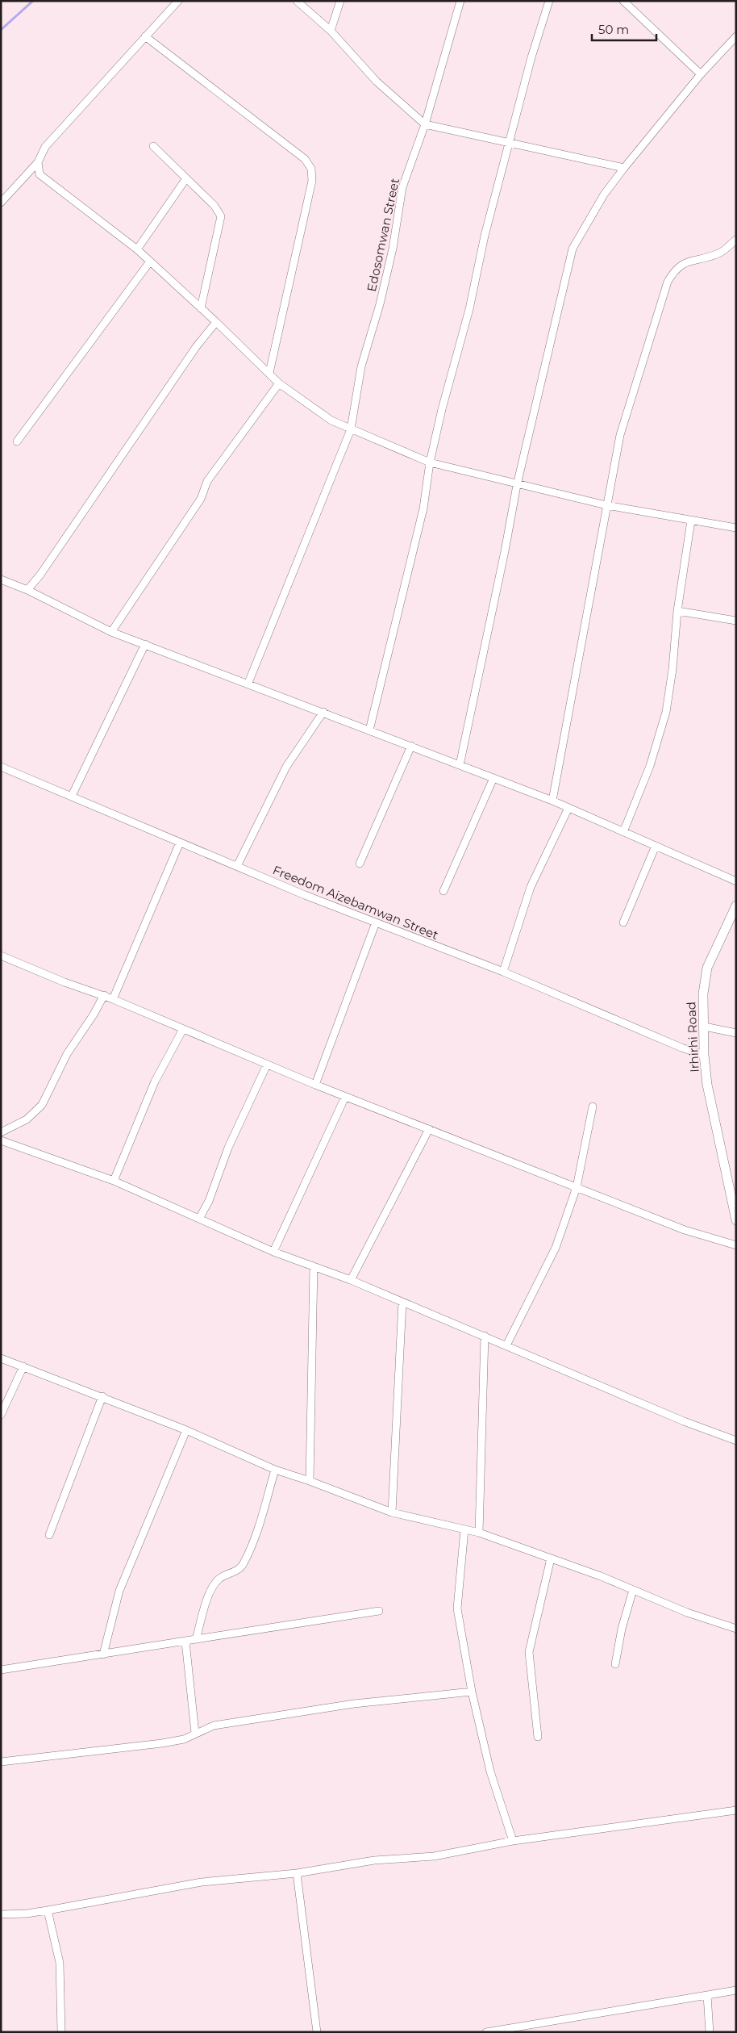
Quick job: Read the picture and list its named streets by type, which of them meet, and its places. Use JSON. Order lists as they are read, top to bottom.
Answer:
{
  "streets": {
    "street": ["Edosomwan Street", "Freedom Aizebamwan Street", "Irhirhi Road"]
  },
  "crossings": [
    ["Freedom Aizebamwan Street", "Irhirhi Road"]
  ],
  "scale_bar": "50 m"
}
